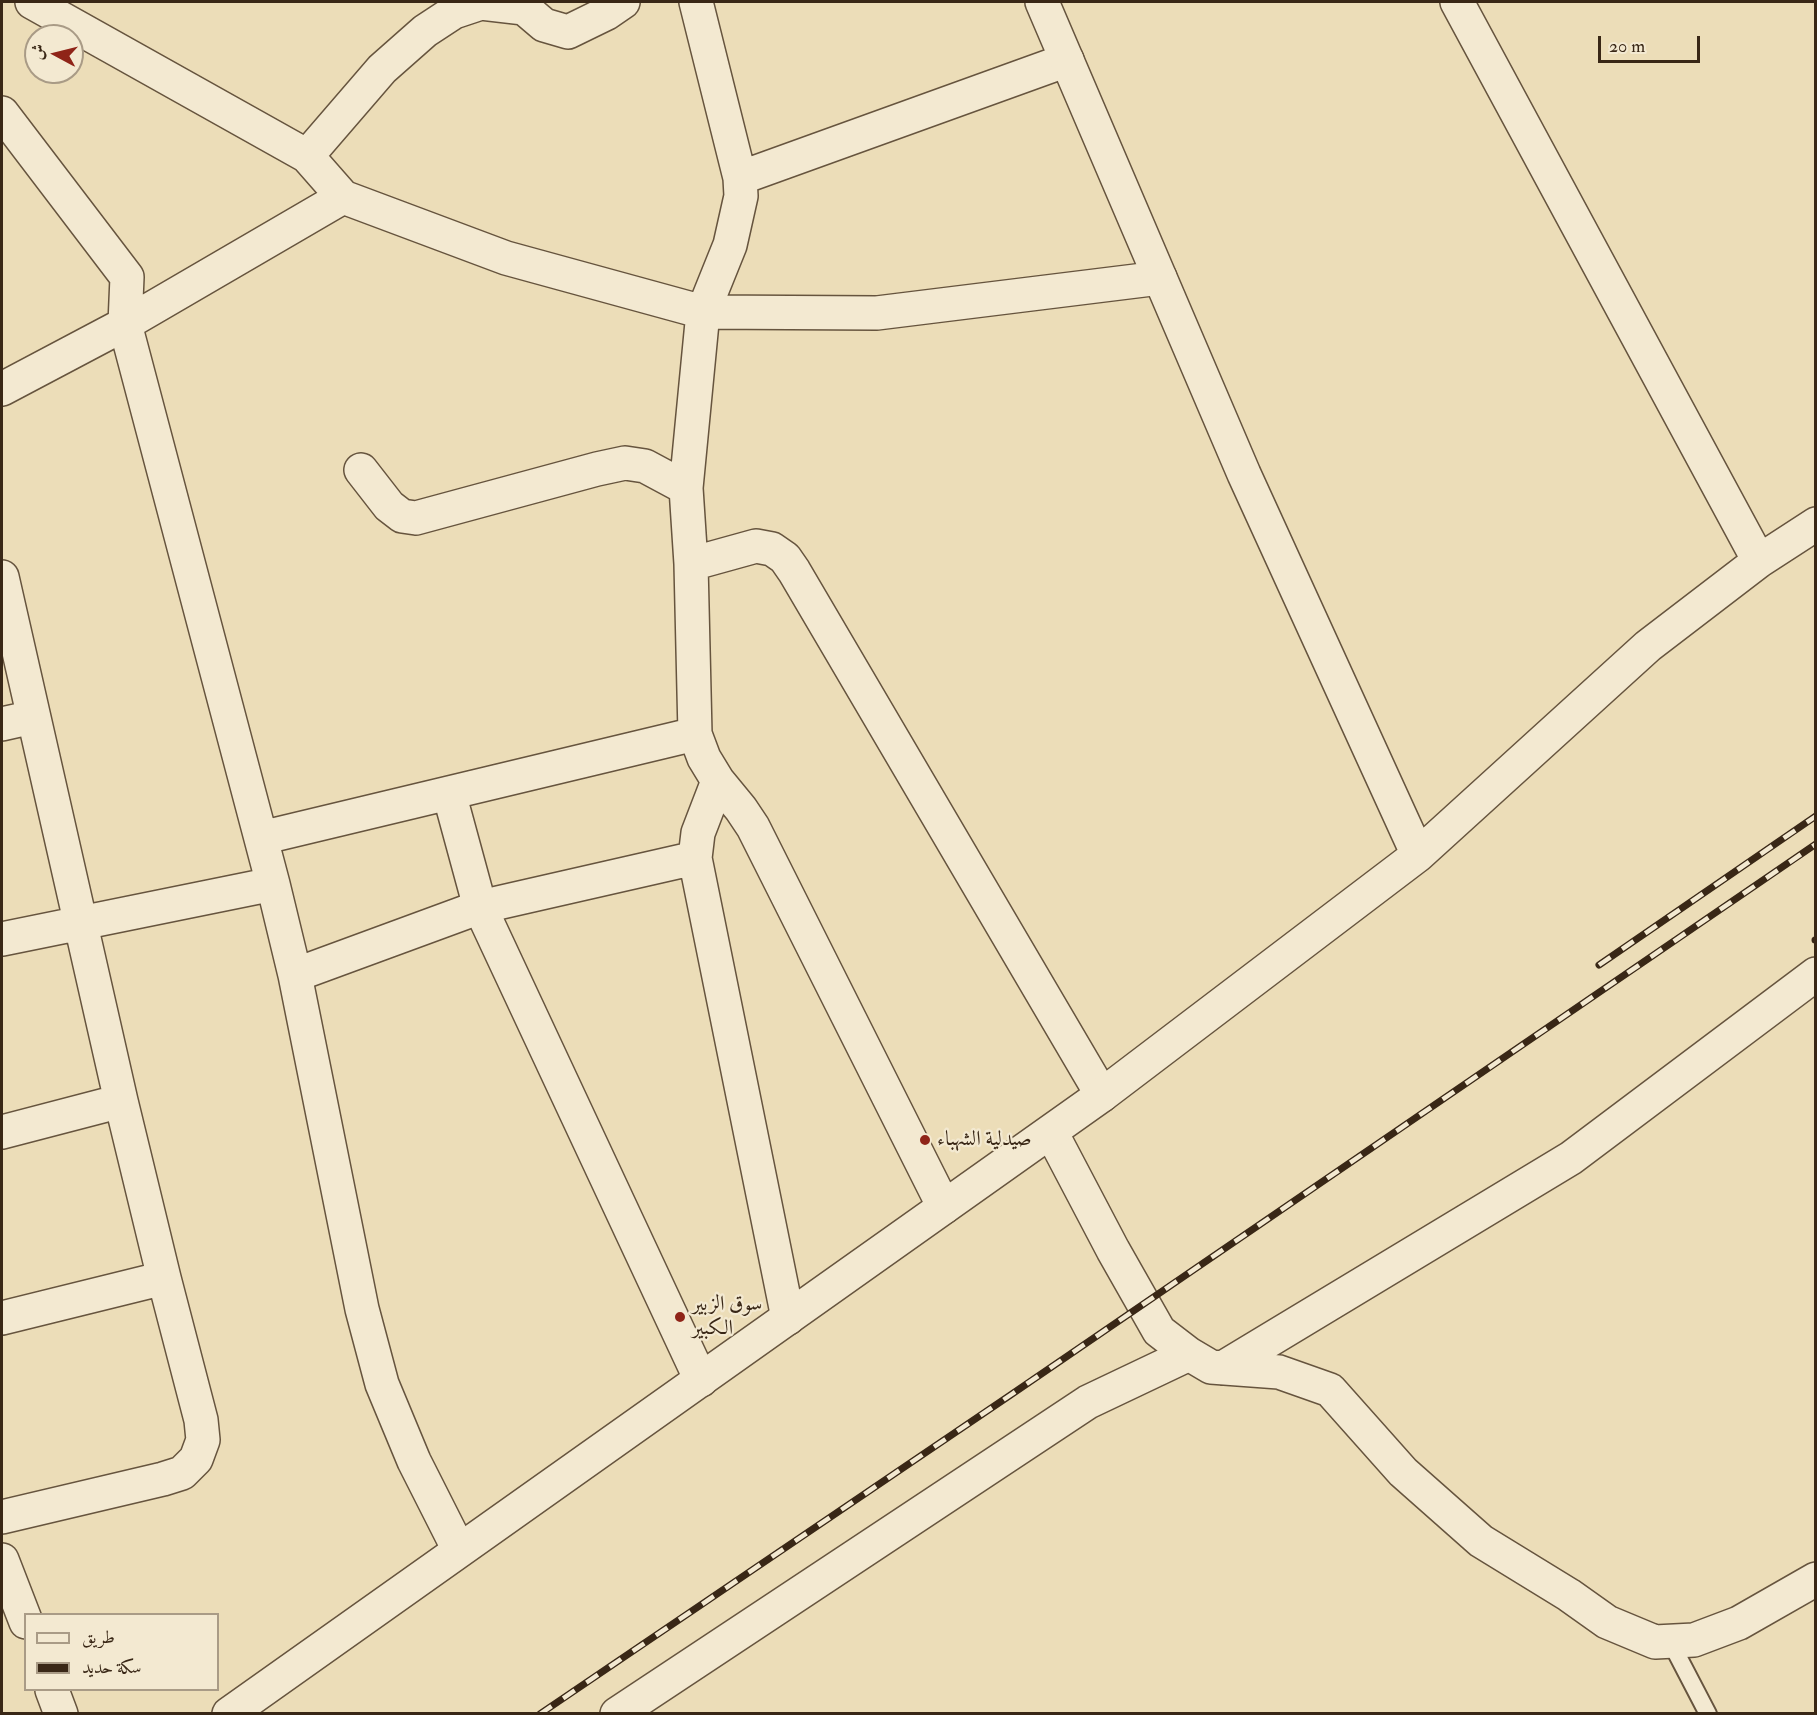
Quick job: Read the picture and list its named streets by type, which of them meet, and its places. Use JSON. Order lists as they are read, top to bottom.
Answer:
{
  "places": ["صيدلية الشهباء", "سوق الزبير الكبير"],
  "legend": ["طريق", "سكة حديد"],
  "scale_bar": "20 m",
  "north": "left"
}
